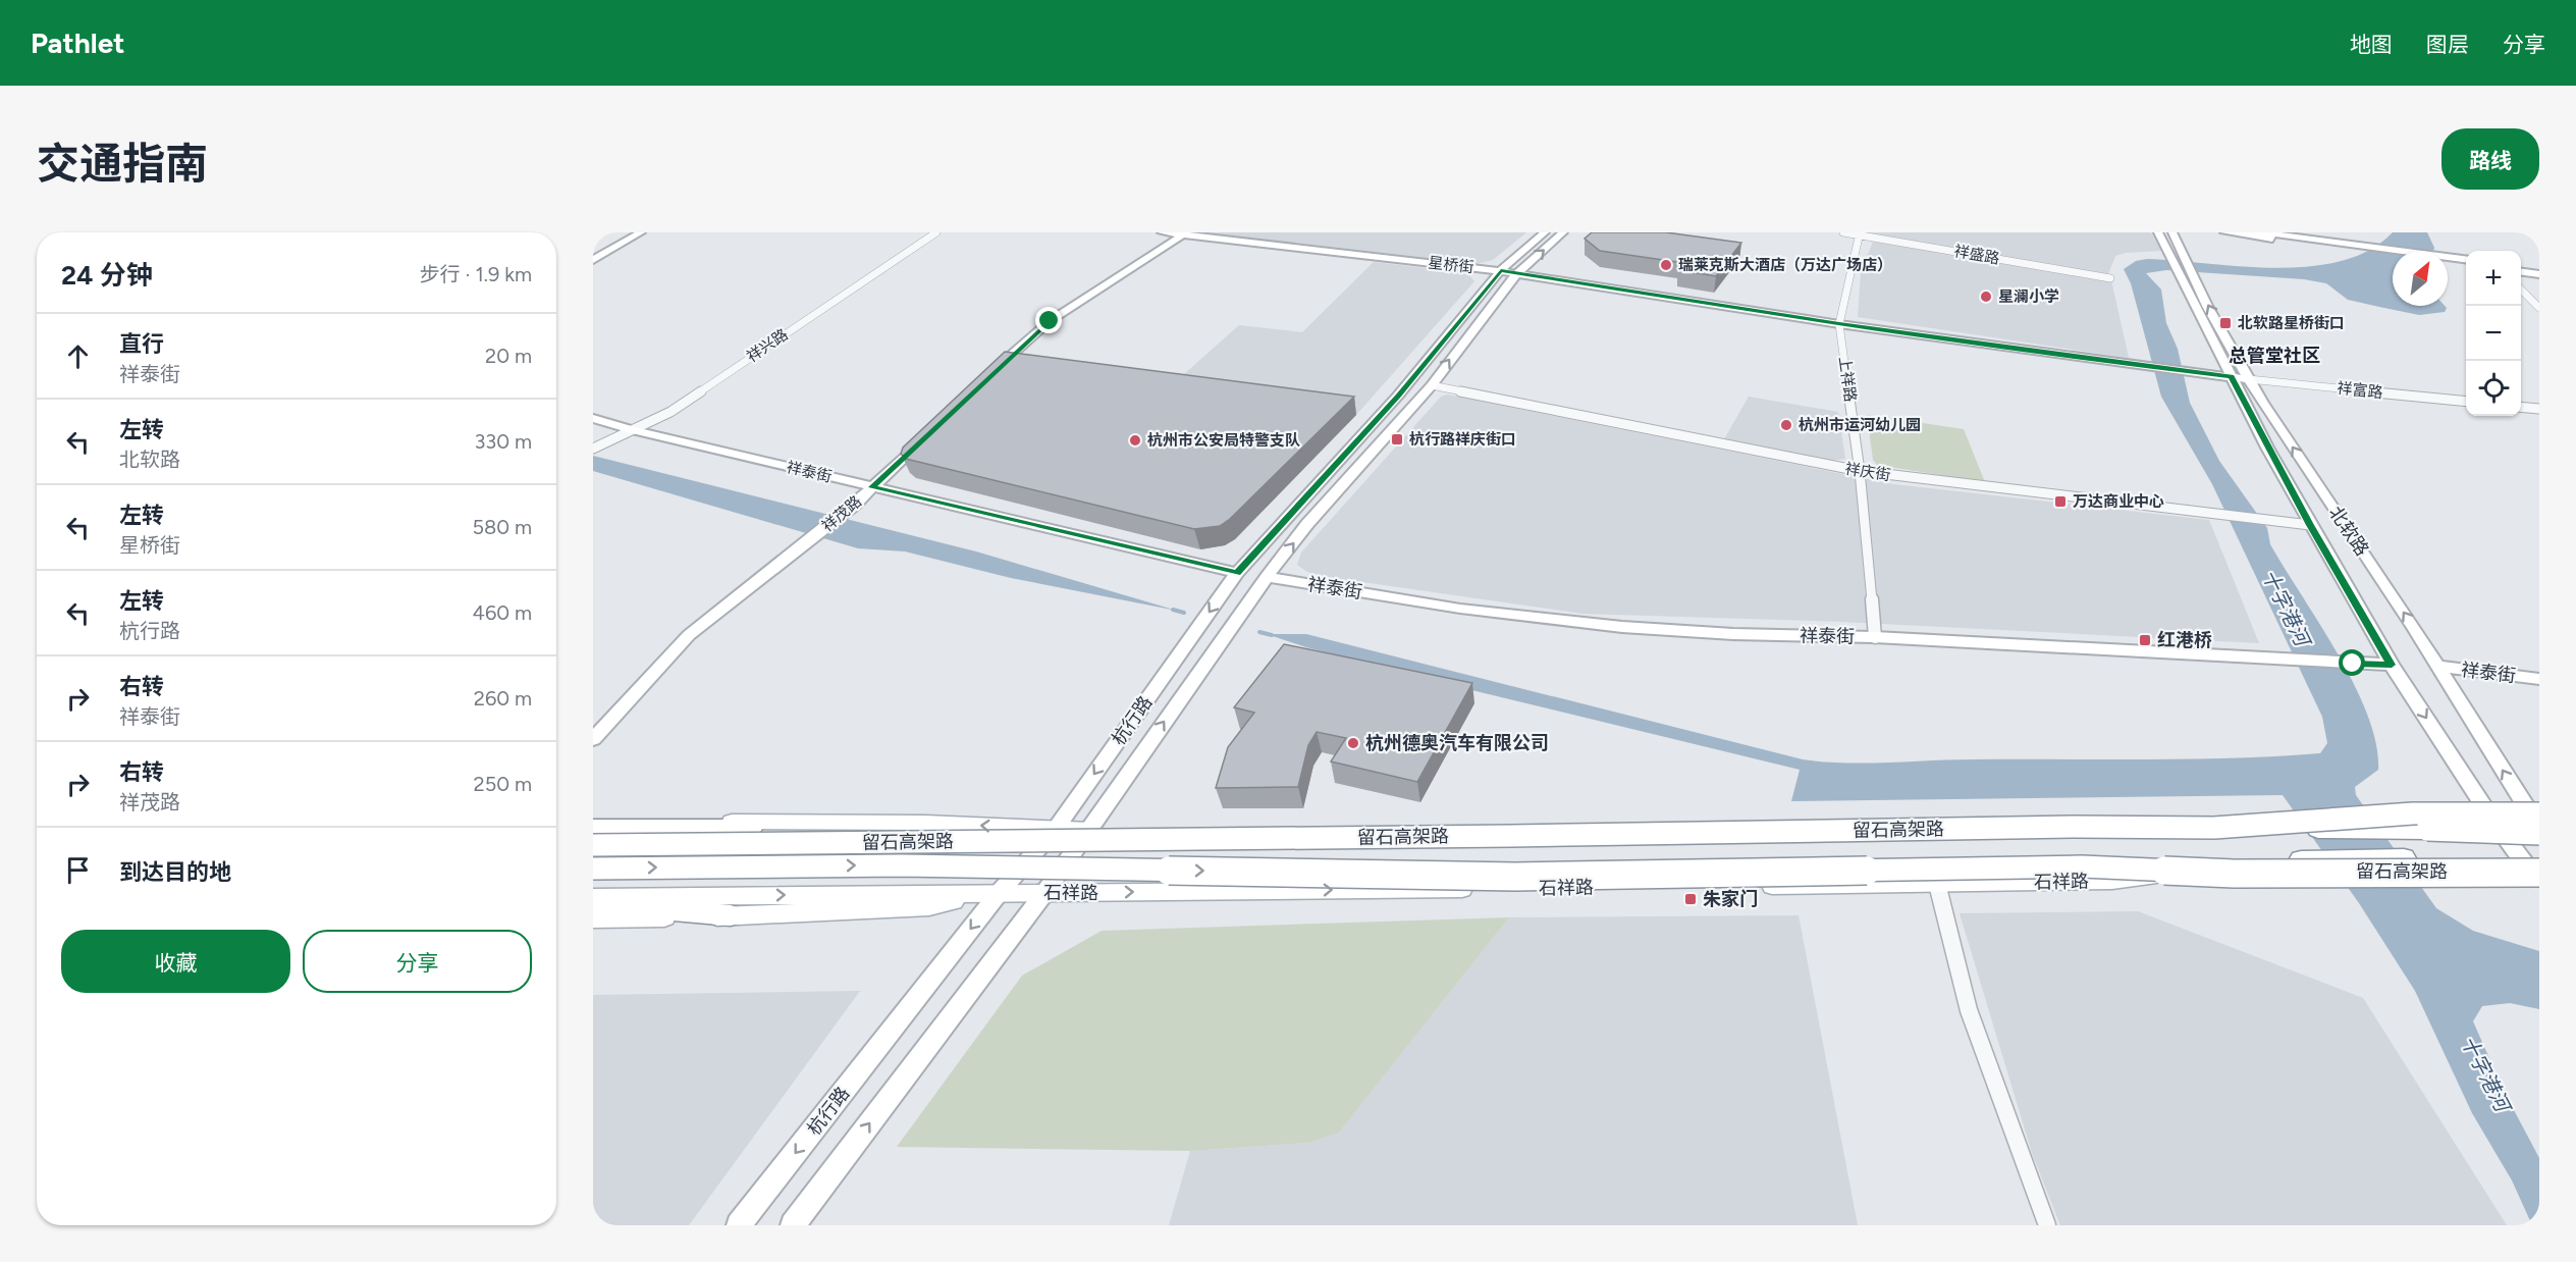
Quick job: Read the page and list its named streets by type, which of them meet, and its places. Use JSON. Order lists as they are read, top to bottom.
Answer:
{
  "streets": {
    "highway": ["留石高架路"],
    "main road": ["石祥路"],
    "street": [
      "祥盛路",
      "星桥街",
      "祥兴路",
      "上祥路",
      "祥富路",
      "祥泰街",
      "祥庆街",
      "祥茂路",
      "北软路",
      "杭行路"
    ]
  },
  "crossings": [
    ["祥盛路", "上祥路"],
    ["星桥街", "上祥路"],
    ["星桥街", "祥富路"],
    ["星桥街", "北软路"],
    ["星桥街", "杭行路"],
    ["祥兴路", "祥泰街"],
    ["上祥路", "祥泰街"],
    ["上祥路", "祥庆街"],
    ["祥富路", "北软路"],
    ["祥泰街", "祥茂路"],
    ["祥泰街", "北软路"],
    ["祥泰街", "杭行路"],
    ["祥庆街", "北软路"],
    ["祥庆街", "杭行路"],
    ["北软路", "留石高架路"],
    ["北软路", "石祥路"],
    ["杭行路", "石祥路"],
    ["留石高架路", "石祥路"]
  ],
  "districts": ["总管堂社区"],
  "water": ["十字港河"],
  "places": {
    "other": [
      "瑞莱克斯大酒店（万达广场店）",
      "星澜小学",
      "杭州市运河幼儿园",
      "杭州市公安局特警支队",
      "杭州德奥汽车有限公司"
    ],
    "transit": [
      "北软路星桥街口",
      "杭行路祥庆街口",
      "万达商业中心",
      "红港桥",
      "朱家门"
    ]
  },
  "north": "top right",
  "page": {
    "header": "Pathlet",
    "nav": ["地图", "图层", "分享"],
    "title": "交通指南",
    "buttons": [
      "路线",
      ["收藏", "分享"]
    ],
    "heading": ["24 分钟", "步行 · 1.9 km"],
    "map_buttons": ["+", "−"],
    "list": [
      ["直行", "祥泰街", "20 m"],
      ["左转", "北软路", "330 m"],
      ["左转", "星桥街", "580 m"],
      ["左转", "杭行路", "460 m"],
      ["右转", "祥泰街", "260 m"],
      ["右转", "祥茂路", "250 m"],
      "到达目的地"
    ]
  }
}
